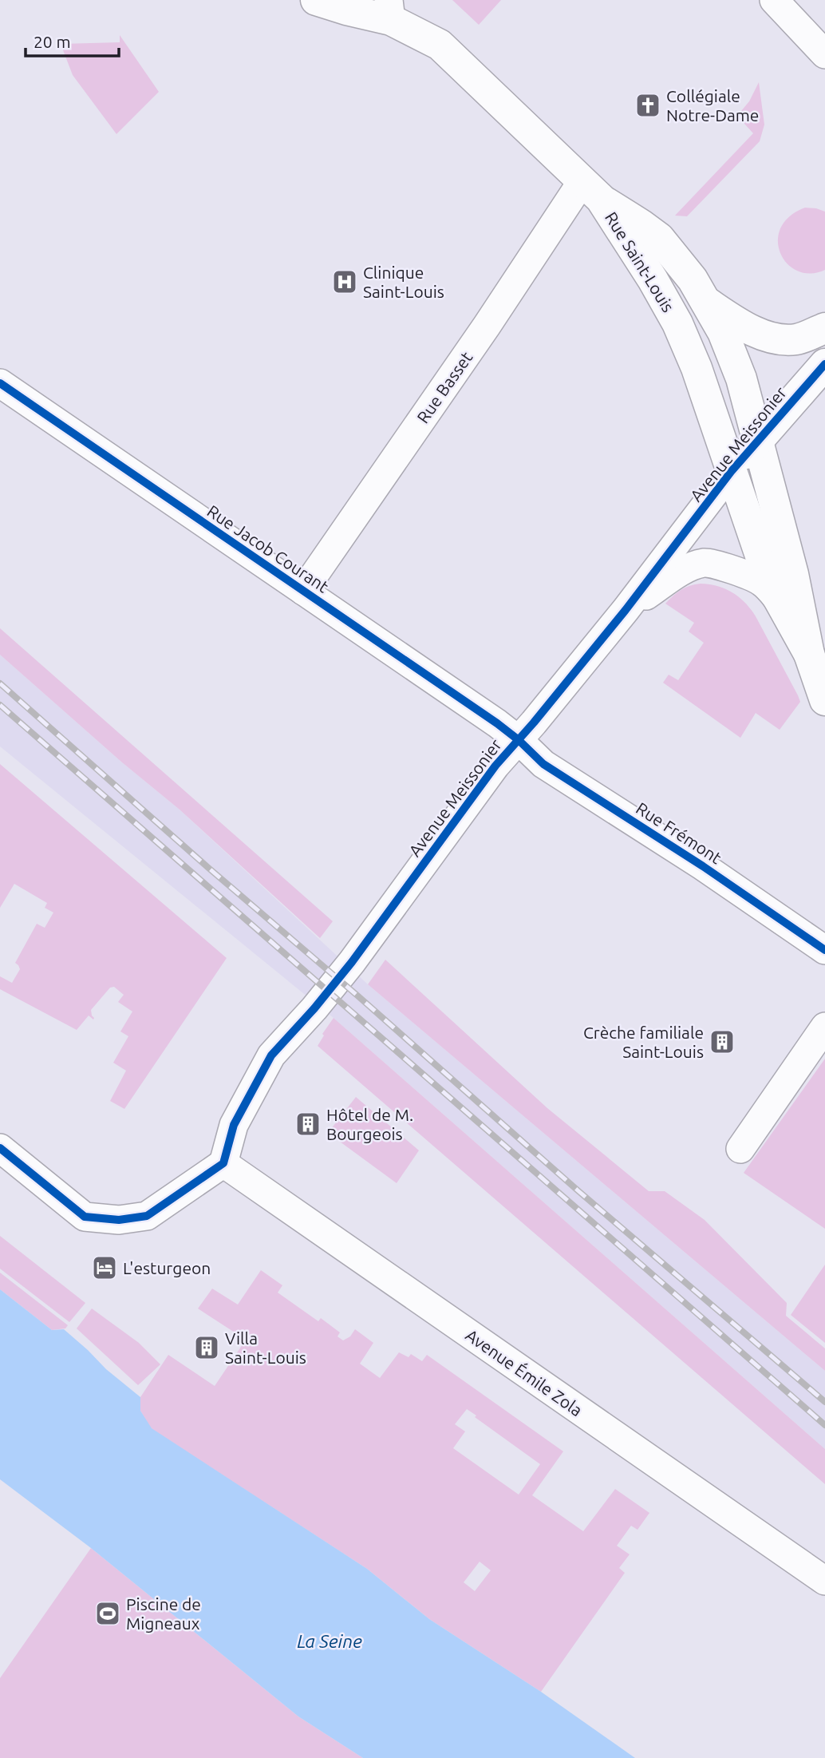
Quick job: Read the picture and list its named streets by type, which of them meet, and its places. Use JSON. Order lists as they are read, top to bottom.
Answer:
{
  "streets": {
    "main road": ["Rue Saint-Louis", "Avenue Meissonier"],
    "street": [
      "Rue Basset",
      "Rue Jacob Courant",
      "Rue Frémont",
      "Avenue Émile Zola"
    ]
  },
  "crossings": [
    ["Rue Saint-Louis", "Rue Basset"],
    ["Rue Saint-Louis", "Avenue Meissonier"],
    ["Rue Basset", "Rue Jacob Courant"],
    ["Avenue Meissonier", "Rue Jacob Courant"],
    ["Avenue Meissonier", "Rue Frémont"],
    ["Avenue Meissonier", "Avenue Émile Zola"],
    ["Rue Jacob Courant", "Rue Frémont"]
  ],
  "water": ["La Seine"],
  "places": {
    "church": ["Collégiale Notre-Dame"],
    "hospital": ["Clinique Saint-Louis"],
    "building": ["Crèche familiale Saint-Louis", "Hôtel de M. Bourgeois", "Villa Saint-Louis"],
    "hotel": ["L'esturgeon"],
    "sports": ["Piscine de Migneaux"]
  },
  "scale_bar": "20 m"
}
